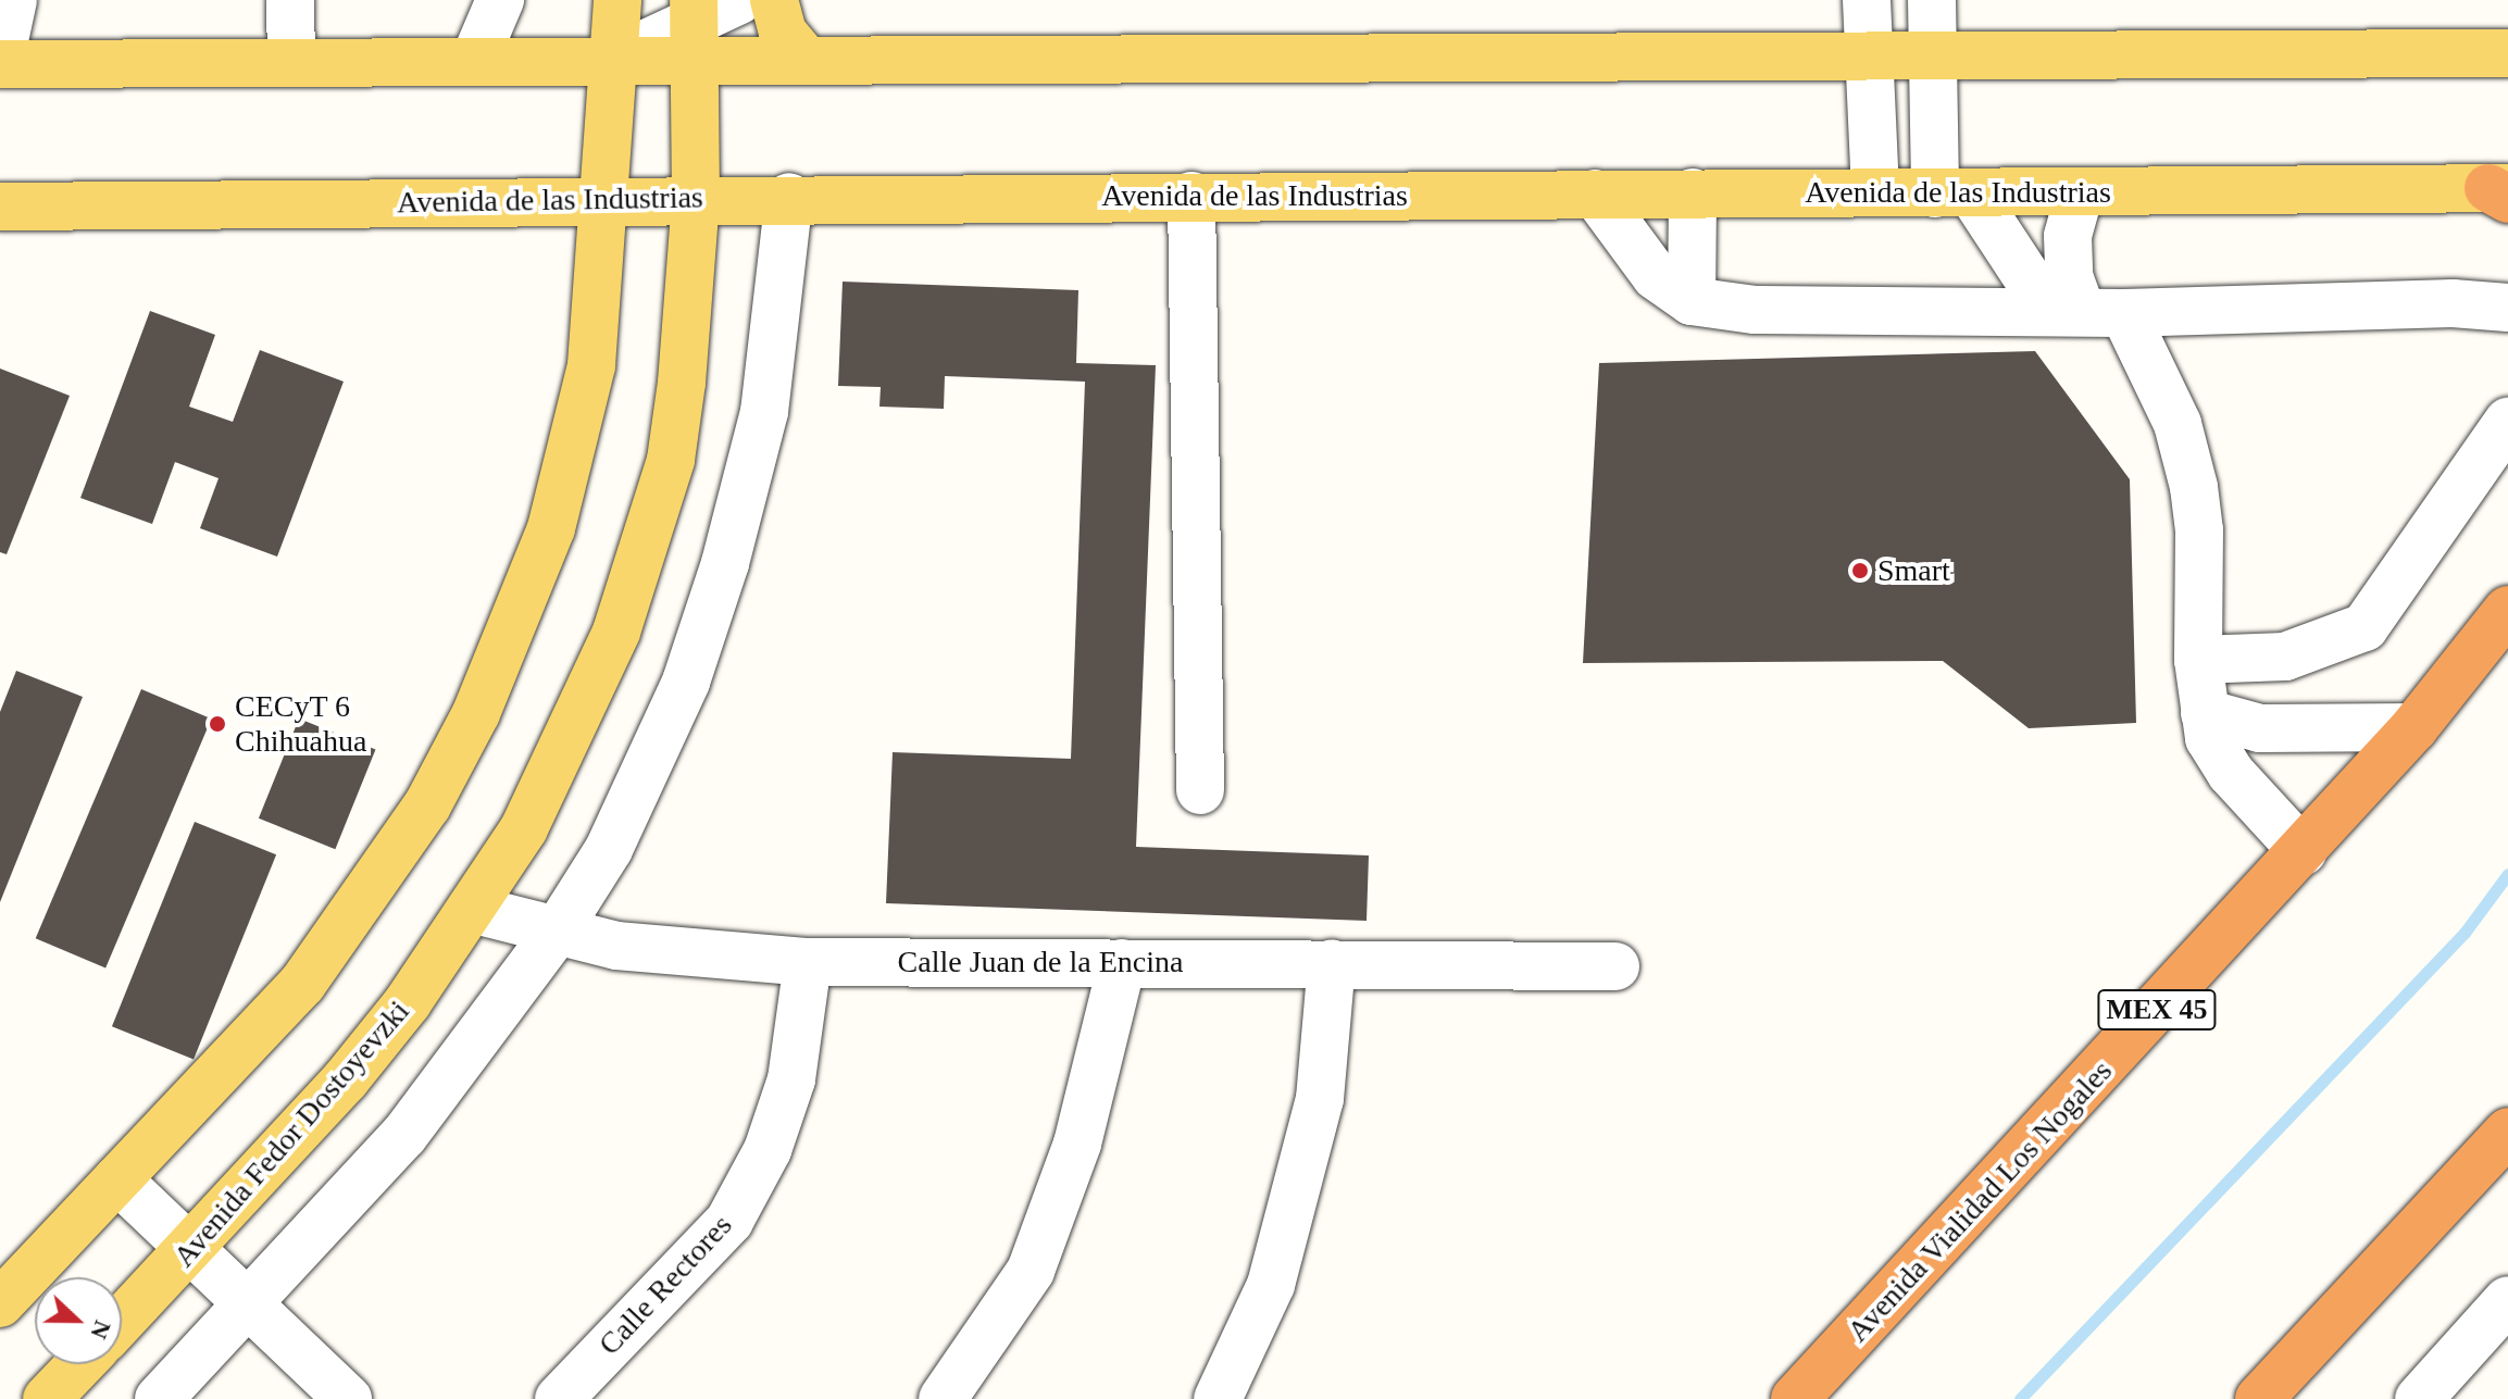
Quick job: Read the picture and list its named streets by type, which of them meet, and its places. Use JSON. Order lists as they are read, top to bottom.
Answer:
{
  "streets": {
    "highway": ["MEX 45", "Avenida Vialidad Los Nogales"],
    "main road": ["Avenida de las Industrias", "Avenida Fedor Dostoyevzki"],
    "street": ["Calle Juan de la Encina", "Calle Rectores"]
  },
  "crossings": [
    ["Avenida de las Industrias", "Avenida Fedor Dostoyevzki"],
    ["Calle Juan de la Encina", "Avenida Fedor Dostoyevzki"],
    ["Calle Juan de la Encina", "Calle Rectores"]
  ],
  "places": ["Smart", "CECyT 6 Chihuahua"],
  "north": "right"
}
